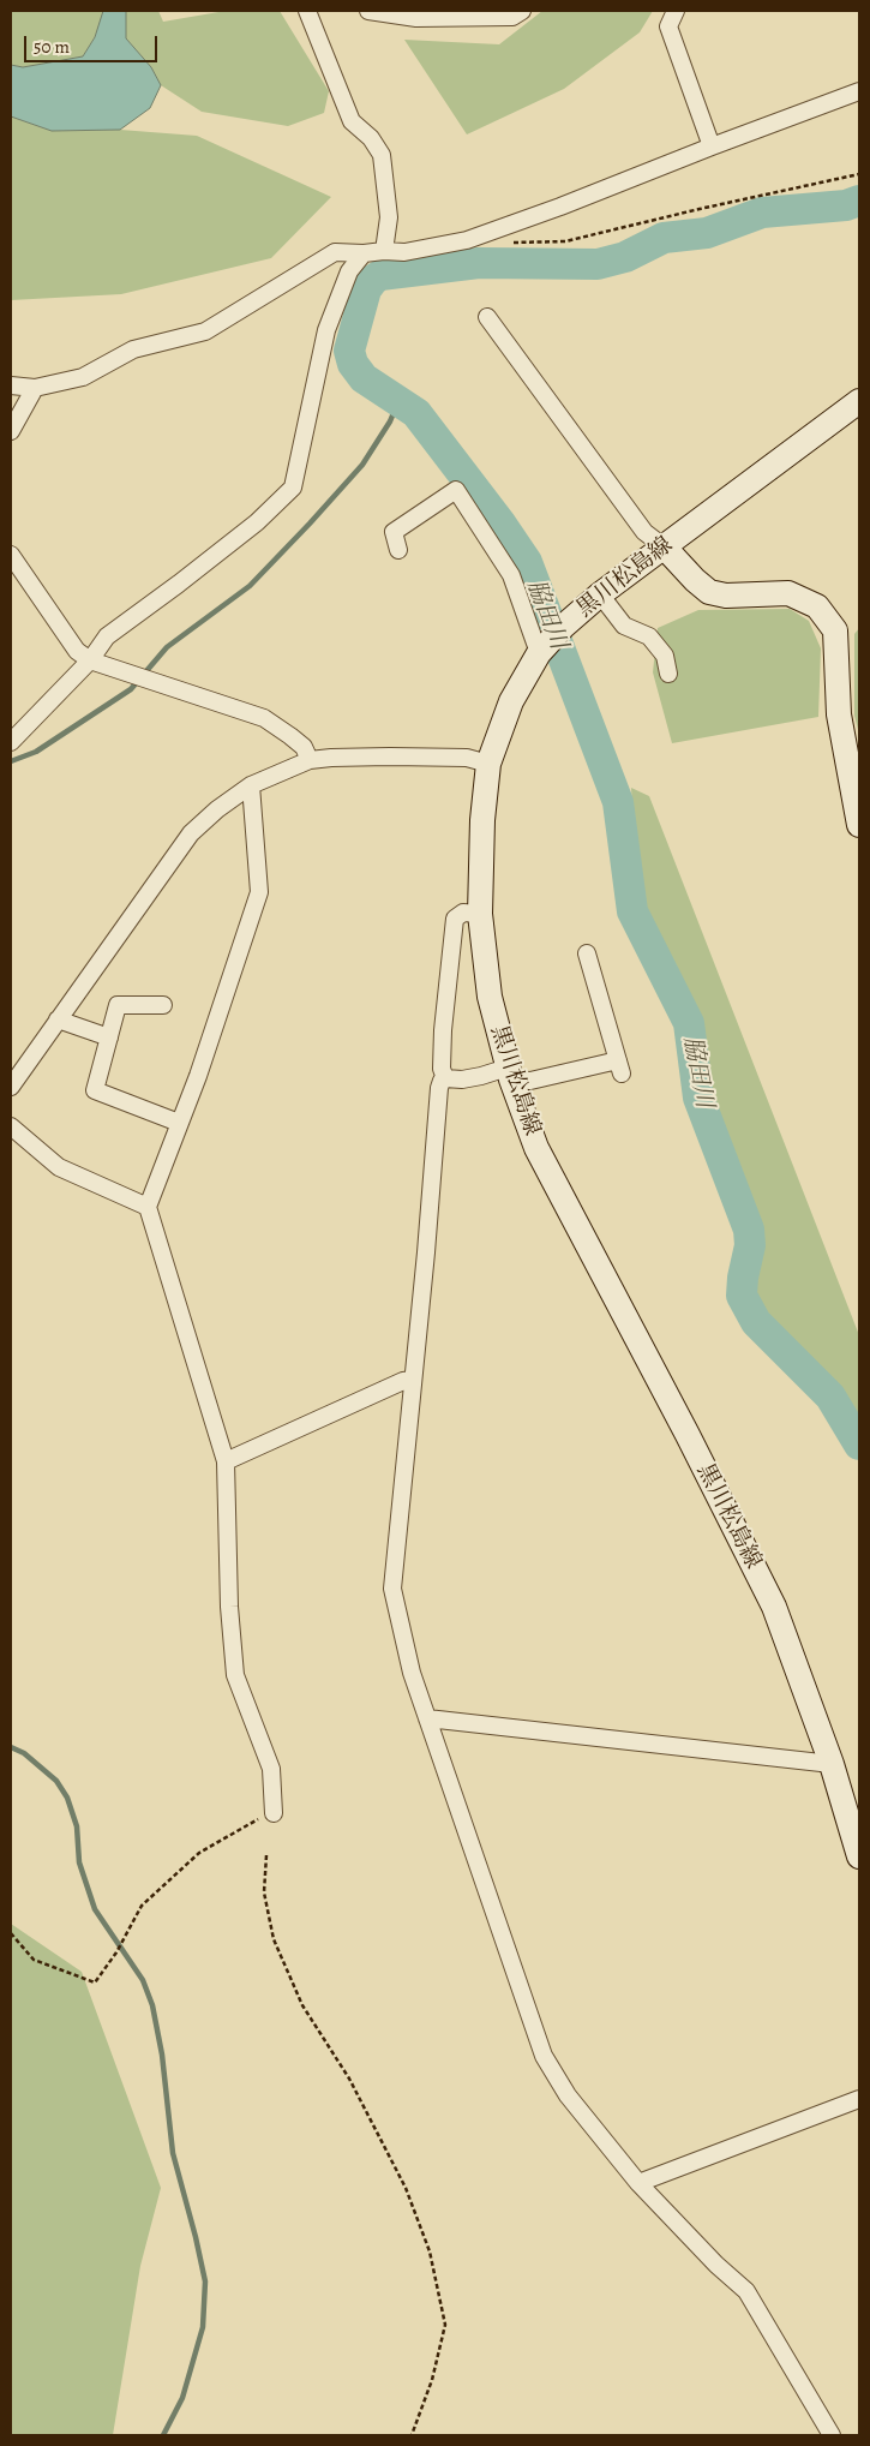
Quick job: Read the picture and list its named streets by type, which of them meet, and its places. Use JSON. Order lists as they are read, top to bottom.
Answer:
{
  "streets": {
    "main road": ["黒川松島線"]
  },
  "water": ["脇田川"],
  "scale_bar": "50 m"
}
